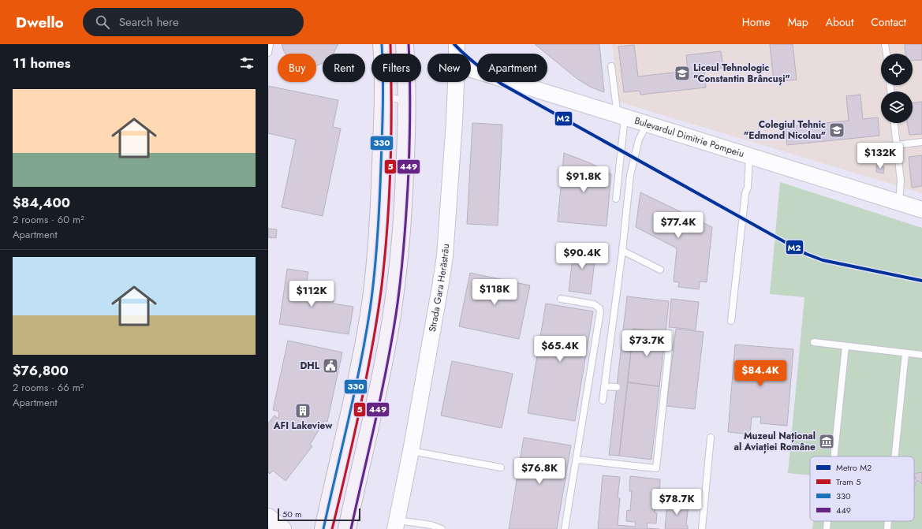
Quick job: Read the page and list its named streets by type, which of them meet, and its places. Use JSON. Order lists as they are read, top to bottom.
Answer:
{
  "streets": {
    "street": ["Bulevardul Dimitrie Pompeiu", "Strada Gara Herăstrău"]
  },
  "places": {
    "school or university": ["Liceul Tehnologic \"Constantin Brâncuși\"", "Colegiul Tehnic \"Edmond Nicolau\""],
    "public building": ["DHL"],
    "building": ["AFI Lakeview"],
    "museum": ["Muzeul Național al Aviației Române"]
  },
  "lines": [
    "metro line M2",
    "tram line 5",
    "transit line 330",
    "transit line 449"
  ],
  "legend": [
    "Metro M2",
    "Tram 5",
    "330",
    "449"
  ],
  "scale_bar": "50 m",
  "page": {
    "header": "Dwello",
    "search": "Search here",
    "nav": [
      "Home",
      "Map",
      "About",
      "Contact"
    ],
    "heading": "11 homes",
    "chip": [
      "Buy",
      "Rent",
      "Filters",
      "New",
      "Apartment"
    ],
    "list": [
      {
        "name": "$84,400",
        "note": "2 rooms · 60 m² · Apartment"
      },
      {
        "name": "$76,800",
        "note": "2 rooms · 66 m² · Apartment"
      }
    ],
    "price": [
      "$132K",
      "$91.8K",
      "$77.4K",
      "$90.4K",
      "$118K",
      "$112K",
      "$73.7K",
      "$65.4K",
      "$84.4K",
      "$76.8K",
      "$78.7K"
    ],
    "scale": "50 m"
  }
}
